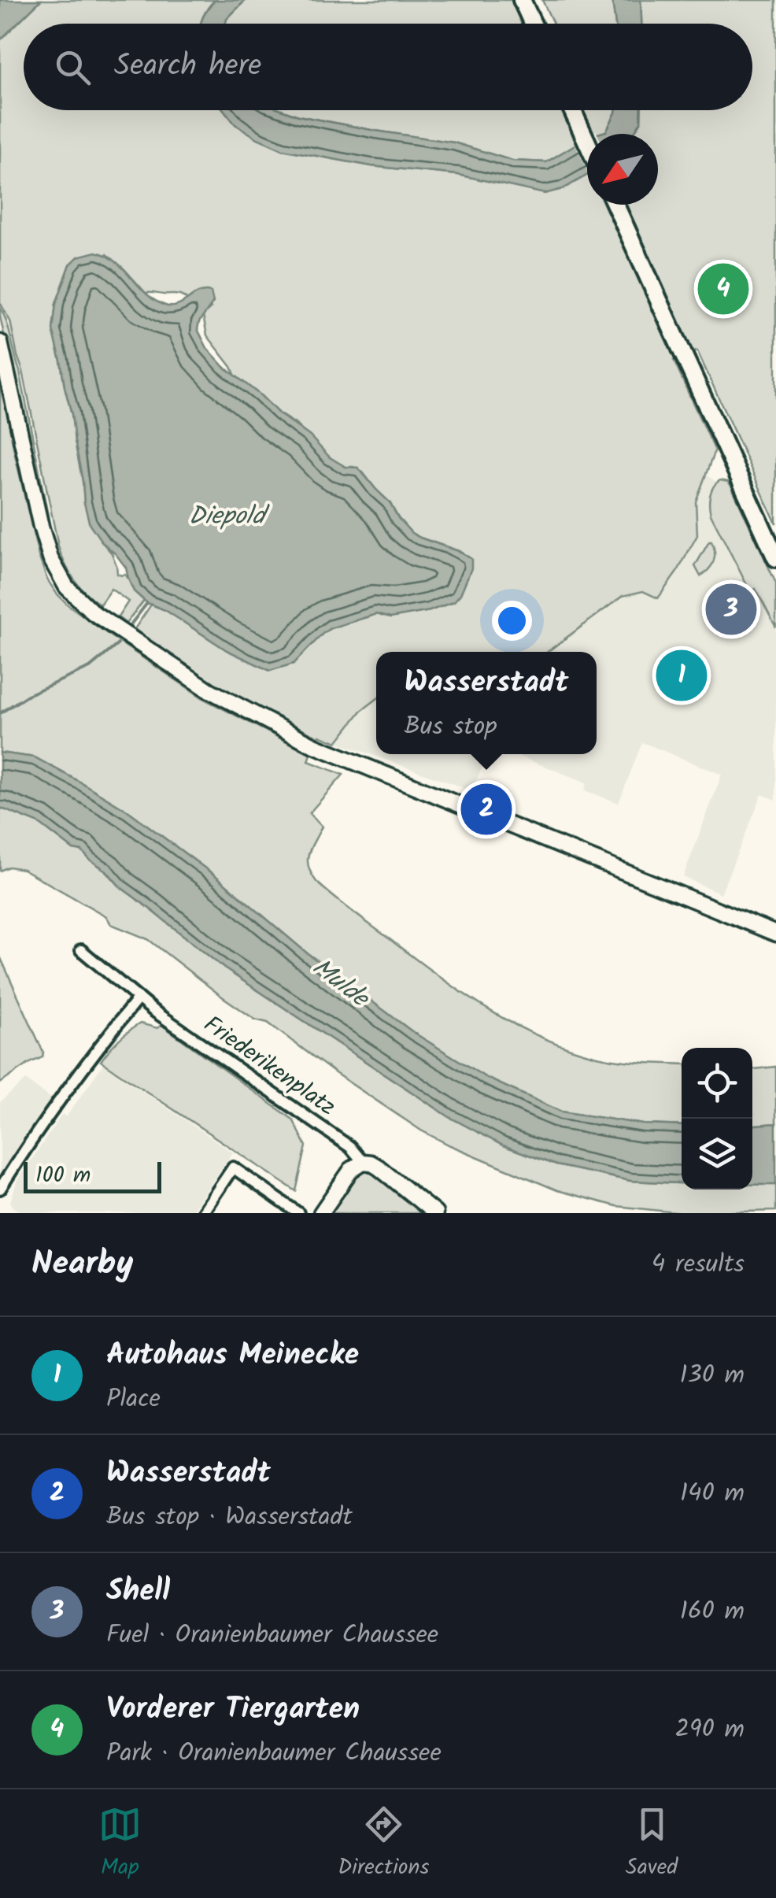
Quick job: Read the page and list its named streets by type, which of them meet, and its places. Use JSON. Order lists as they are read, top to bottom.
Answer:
{
  "streets": {
    "main road": ["Friederikenplatz"]
  },
  "water": ["Diepold", "Mulde"],
  "scale_bar": "100 m",
  "north": "bottom left",
  "page": {
    "search": "Search here",
    "pins": [
      "4",
      "3",
      "1",
      "2"
    ],
    "popup": ["Wasserstadt", "Bus stop"],
    "scale": "100 m",
    "heading": ["Nearby", "4 results"],
    "list": [
      {
        "mark": "1",
        "name": "Autohaus Meinecke",
        "note": "Place",
        "value": "130 m"
      },
      {
        "mark": "2",
        "name": "Wasserstadt",
        "note": "Bus stop · Wasserstadt",
        "value": "140 m"
      },
      {
        "mark": "3",
        "name": "Shell",
        "note": "Fuel · Oranienbaumer Chaussee",
        "value": "160 m"
      },
      {
        "mark": "4",
        "name": "Vorderer Tiergarten",
        "note": "Park · Oranienbaumer Chaussee",
        "value": "290 m"
      }
    ],
    "nav": ["Map", "Directions", "Saved"]
  }
}
